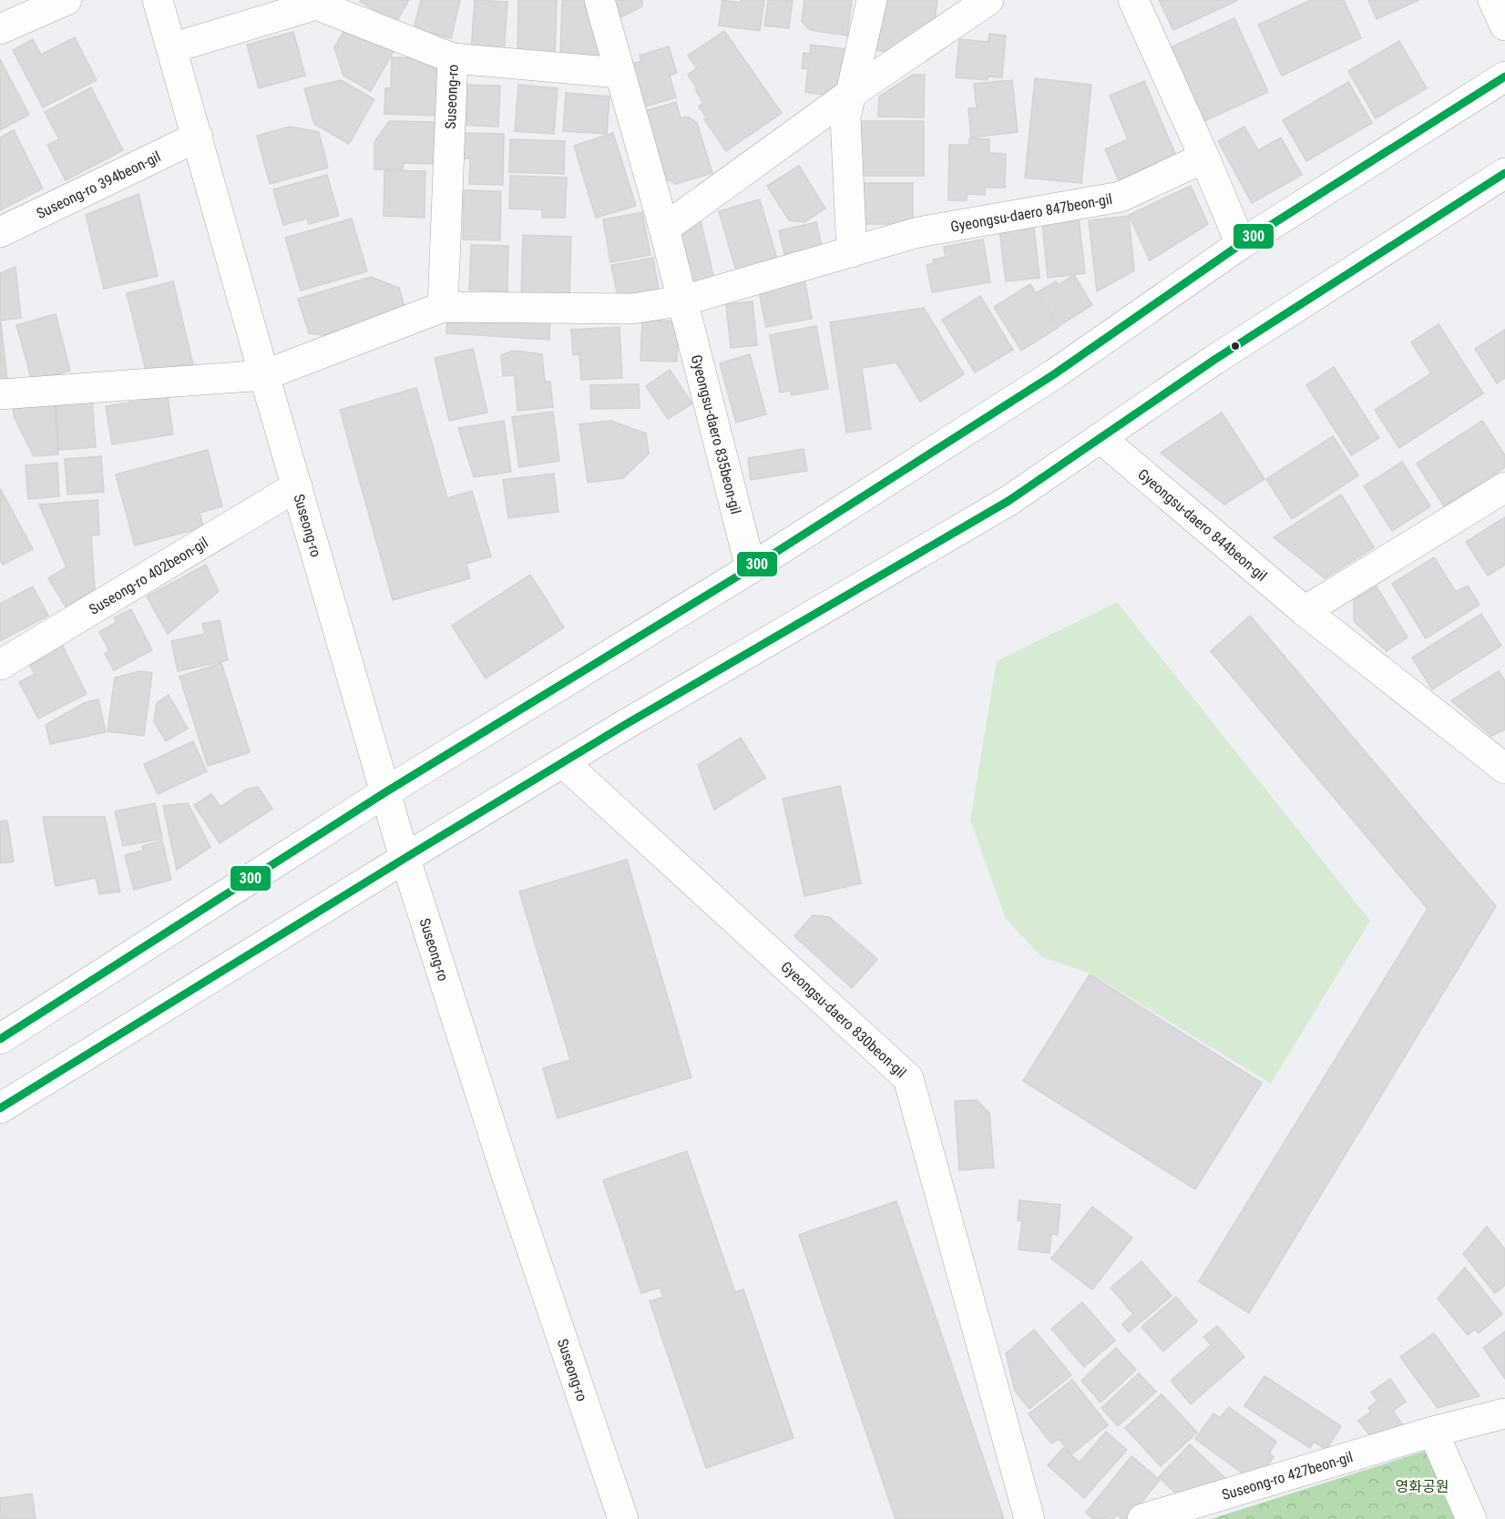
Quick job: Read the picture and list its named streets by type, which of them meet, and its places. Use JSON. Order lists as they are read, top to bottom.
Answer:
{
  "streets": {
    "street": [
      "Suseong-ro",
      "Suseong-ro 394beon-gil",
      "Gyeongsu-daero 847beon-gil",
      "Gyeongsu-daero 835beon-gil",
      "Gyeongsu-daero 844beon-gil",
      "Suseong-ro 402beon-gil",
      "Gyeongsu-daero 830beon-gil",
      "Suseong-ro 427beon-gil"
    ]
  },
  "crossings": [
    ["Suseong-ro", "Suseong-ro 394beon-gil"],
    ["Suseong-ro", "Suseong-ro 402beon-gil"]
  ],
  "parks": ["영화공원"],
  "lines": ["transit line 300"]
}
